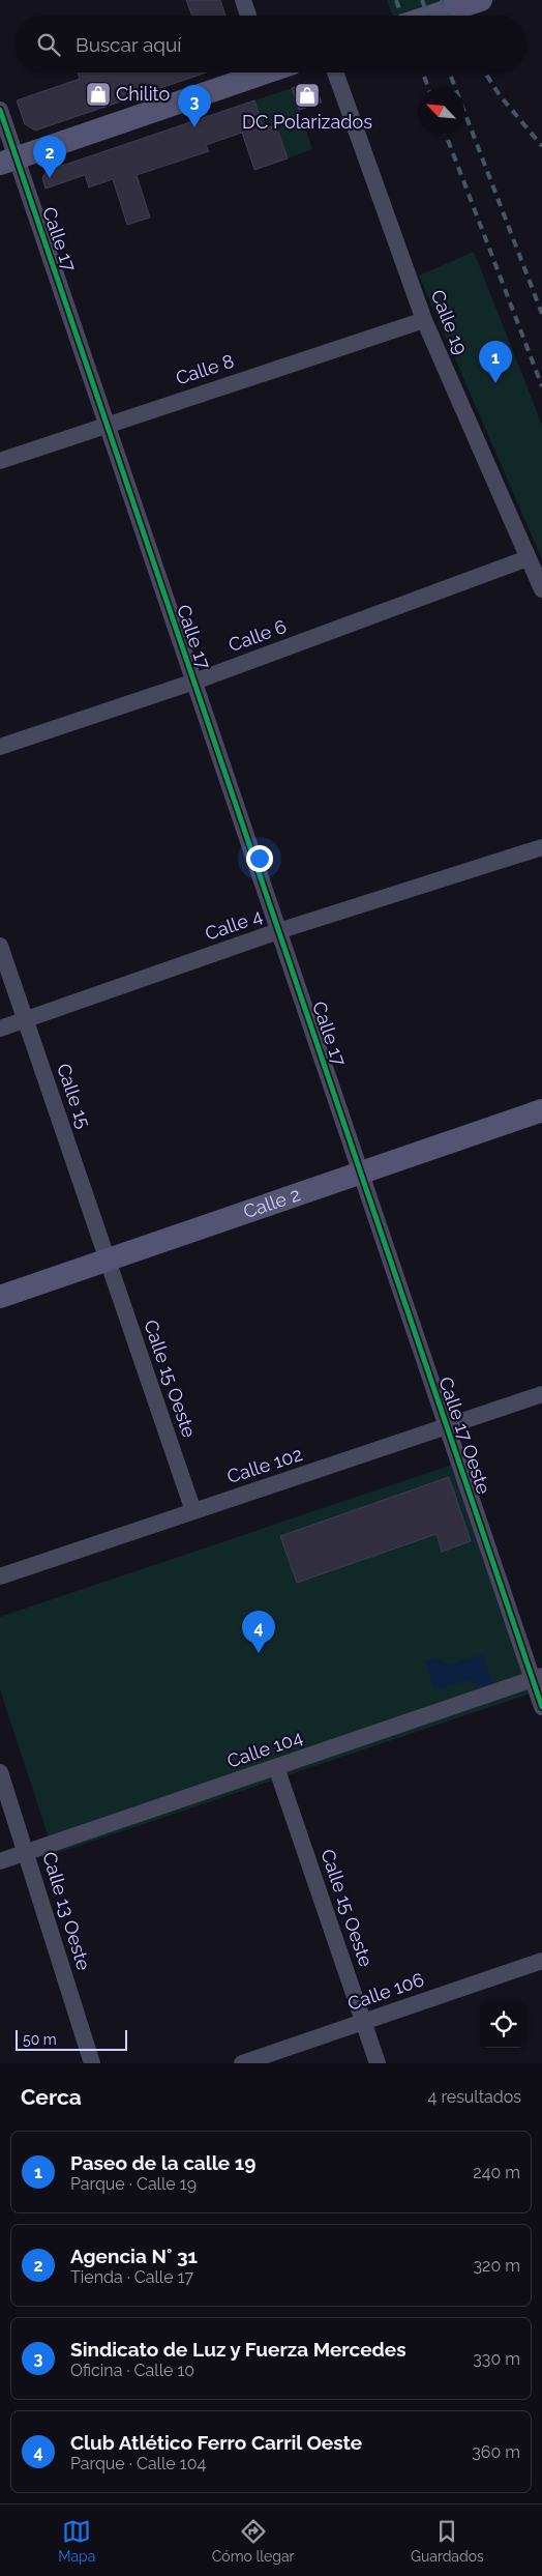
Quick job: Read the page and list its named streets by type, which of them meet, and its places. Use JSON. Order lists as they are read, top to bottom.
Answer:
{
  "streets": {
    "street": [
      "Calle 17",
      "Calle 19",
      "Calle 8",
      "Calle 6",
      "Calle 4",
      "Calle 15",
      "Calle 2",
      "Calle 15 Oeste",
      "Calle 17 Oeste",
      "Calle 102",
      "Calle 104",
      "Calle 13 Oeste",
      "Calle 106"
    ]
  },
  "crossings": [
    ["Calle 17", "Calle 8"],
    ["Calle 17", "Calle 6"],
    ["Calle 17", "Calle 4"],
    ["Calle 17", "Calle 2"],
    ["Calle 17", "Calle 17 Oeste"],
    ["Calle 19", "Calle 8"],
    ["Calle 19", "Calle 6"],
    ["Calle 4", "Calle 15"],
    ["Calle 15", "Calle 2"],
    ["Calle 15", "Calle 15 Oeste"],
    ["Calle 2", "Calle 15 Oeste"],
    ["Calle 2", "Calle 17 Oeste"],
    ["Calle 15 Oeste", "Calle 102"],
    ["Calle 15 Oeste", "Calle 104"],
    ["Calle 15 Oeste", "Calle 106"],
    ["Calle 17 Oeste", "Calle 102"],
    ["Calle 17 Oeste", "Calle 104"],
    ["Calle 104", "Calle 13 Oeste"]
  ],
  "places": {
    "shop": ["Chilito", "DC Polarizados"]
  },
  "scale_bar": "50 m",
  "north": "top left",
  "page": {
    "search": "Buscar aquí",
    "pins": [
      "3",
      "2",
      "1",
      "4"
    ],
    "scale": "50 m",
    "heading": ["Cerca", "4 resultados"],
    "list": [
      {
        "mark": "1",
        "name": "Paseo de la calle 19",
        "note": "Parque · Calle 19",
        "value": "240 m"
      },
      {
        "mark": "2",
        "name": "Agencia N° 31",
        "note": "Tienda · Calle 17",
        "value": "320 m"
      },
      {
        "mark": "3",
        "name": "Sindicato de Luz y Fuerza Mercedes",
        "note": "Oficina · Calle 10",
        "value": "330 m"
      },
      {
        "mark": "4",
        "name": "Club Atlético Ferro Carril Oeste",
        "note": "Parque · Calle 104",
        "value": "360 m"
      }
    ],
    "nav": ["Mapa", "Cómo llegar", "Guardados"]
  }
}
